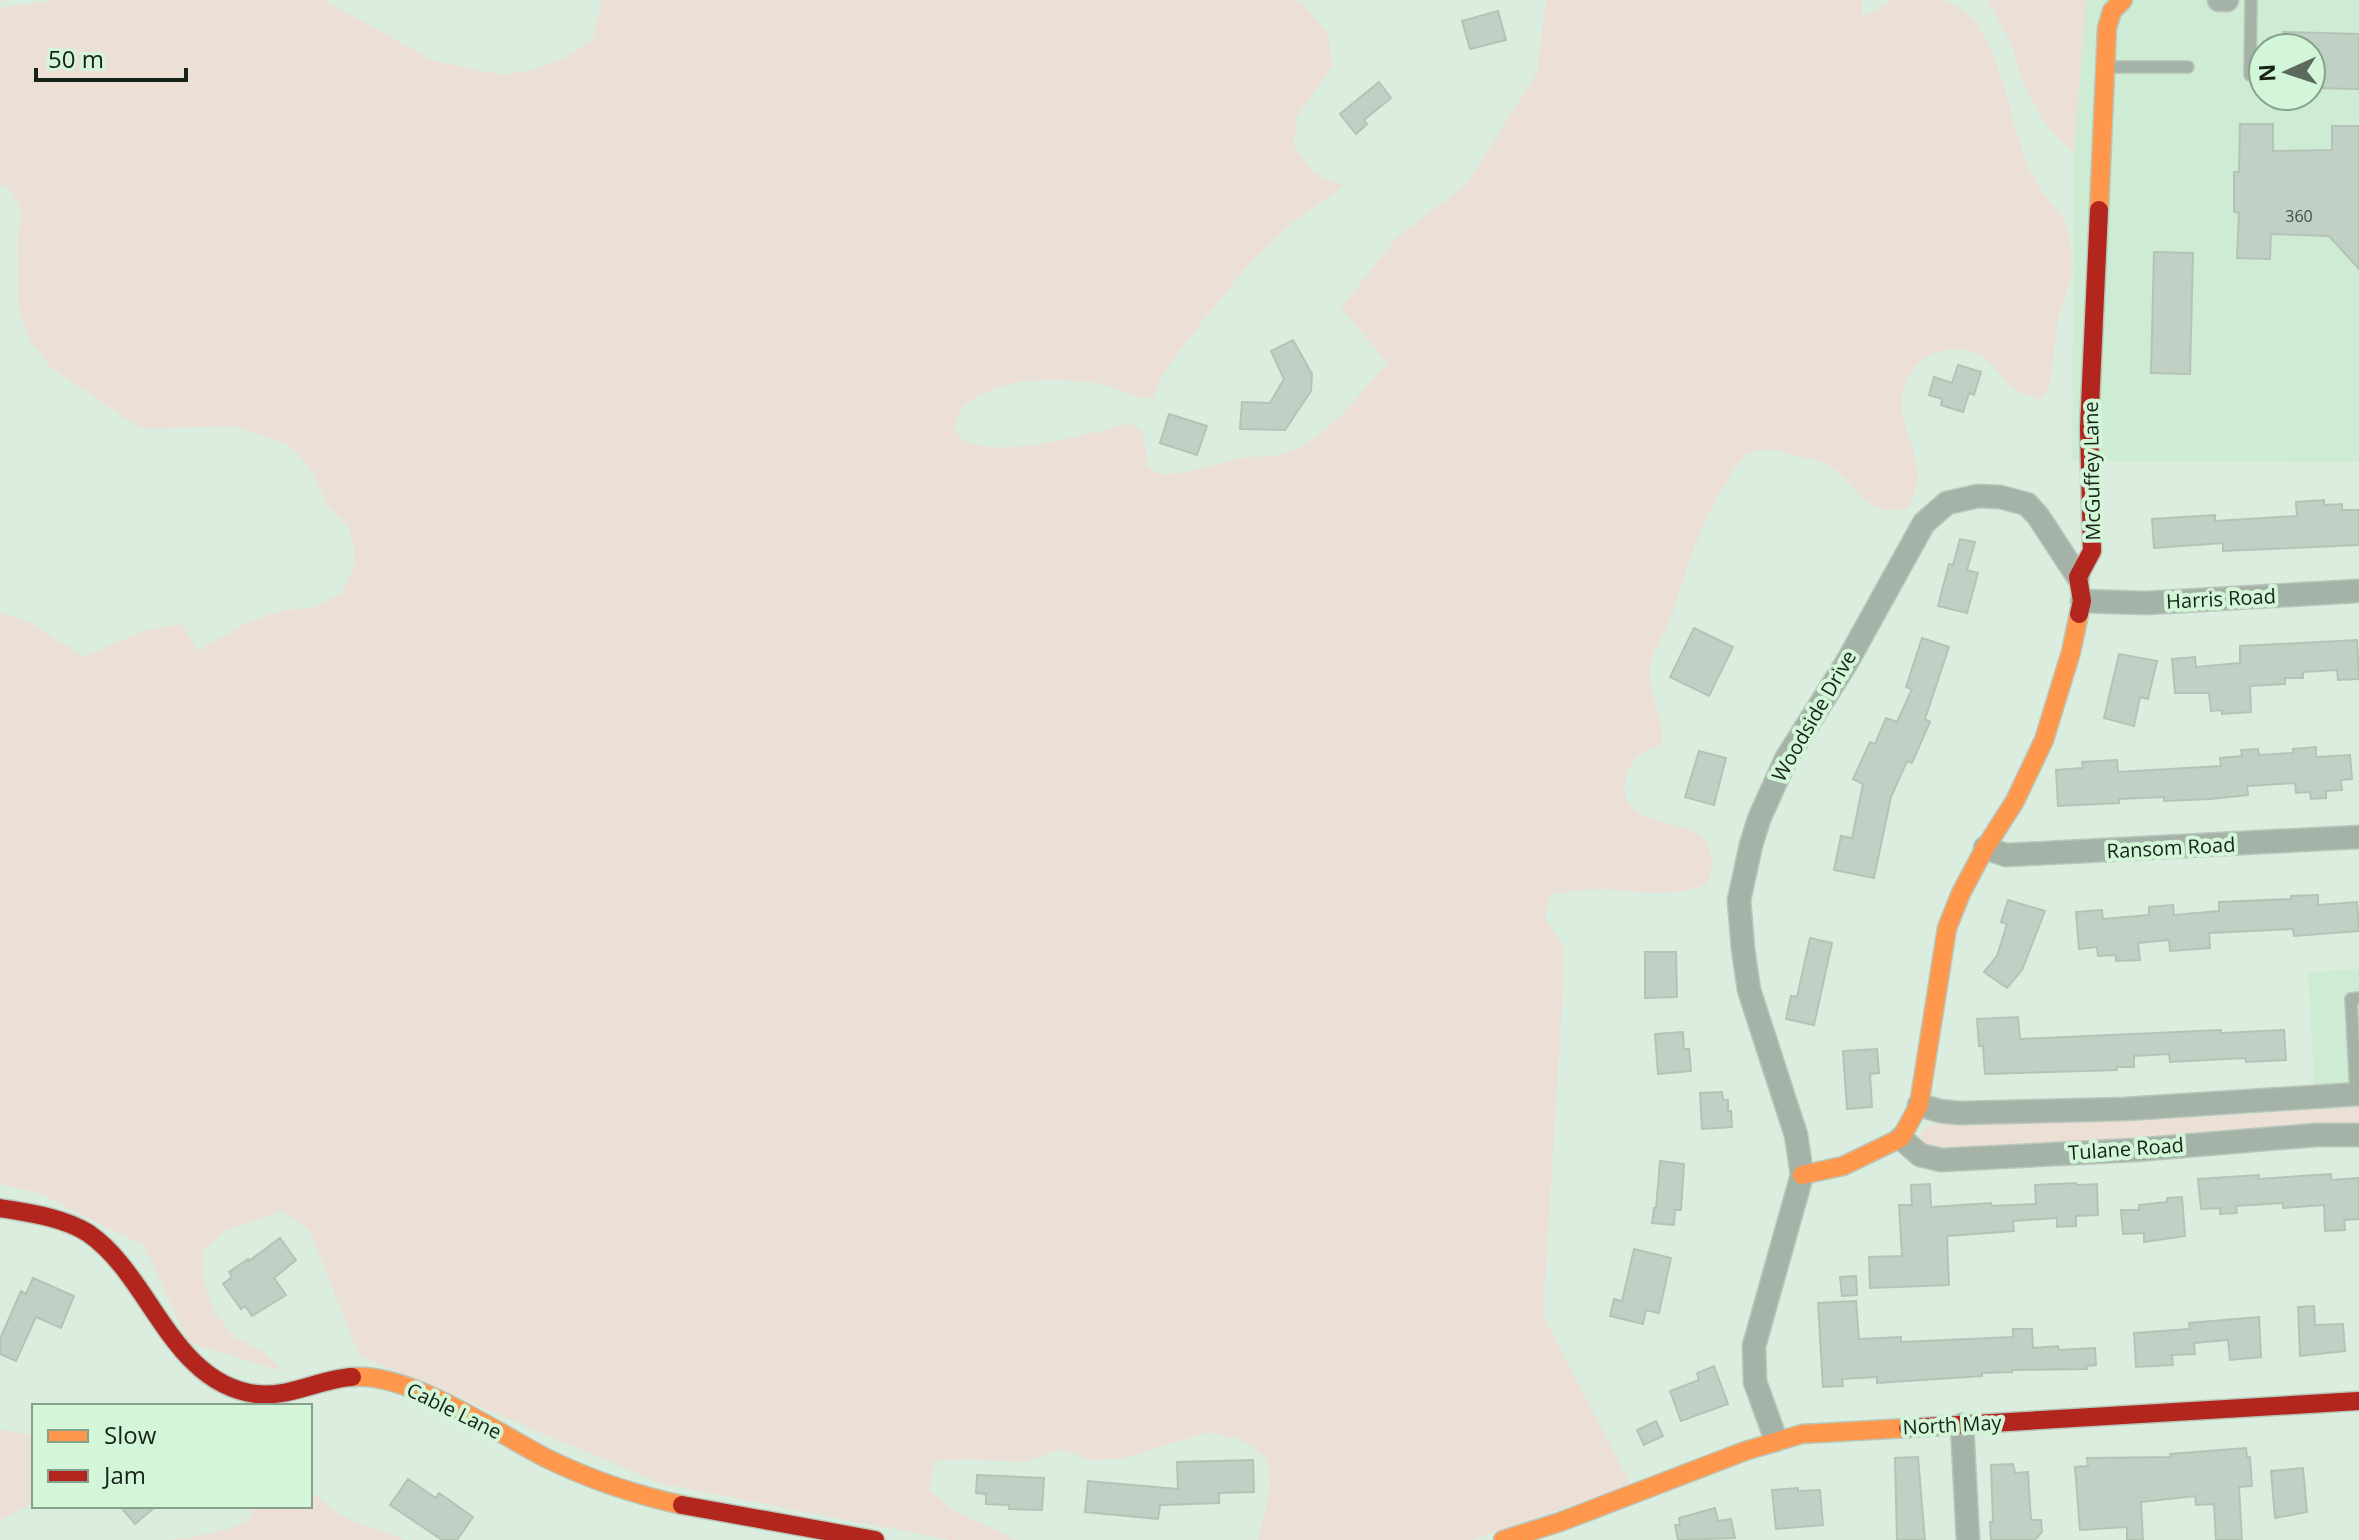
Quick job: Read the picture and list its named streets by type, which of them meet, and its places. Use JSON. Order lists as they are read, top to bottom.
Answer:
{
  "streets": {
    "street": [
      "McGuffey Lane",
      "Harris Road",
      "Woodside Drive",
      "Ransom Road",
      "Tulane Road",
      "Cable Lane",
      "North May"
    ]
  },
  "crossings": [
    ["McGuffey Lane", "Woodside Drive"],
    ["Woodside Drive", "North May"]
  ],
  "house_numbers": ["360"],
  "legend": ["Slow", "Jam"],
  "scale_bar": "50 m",
  "north": "left"
}
